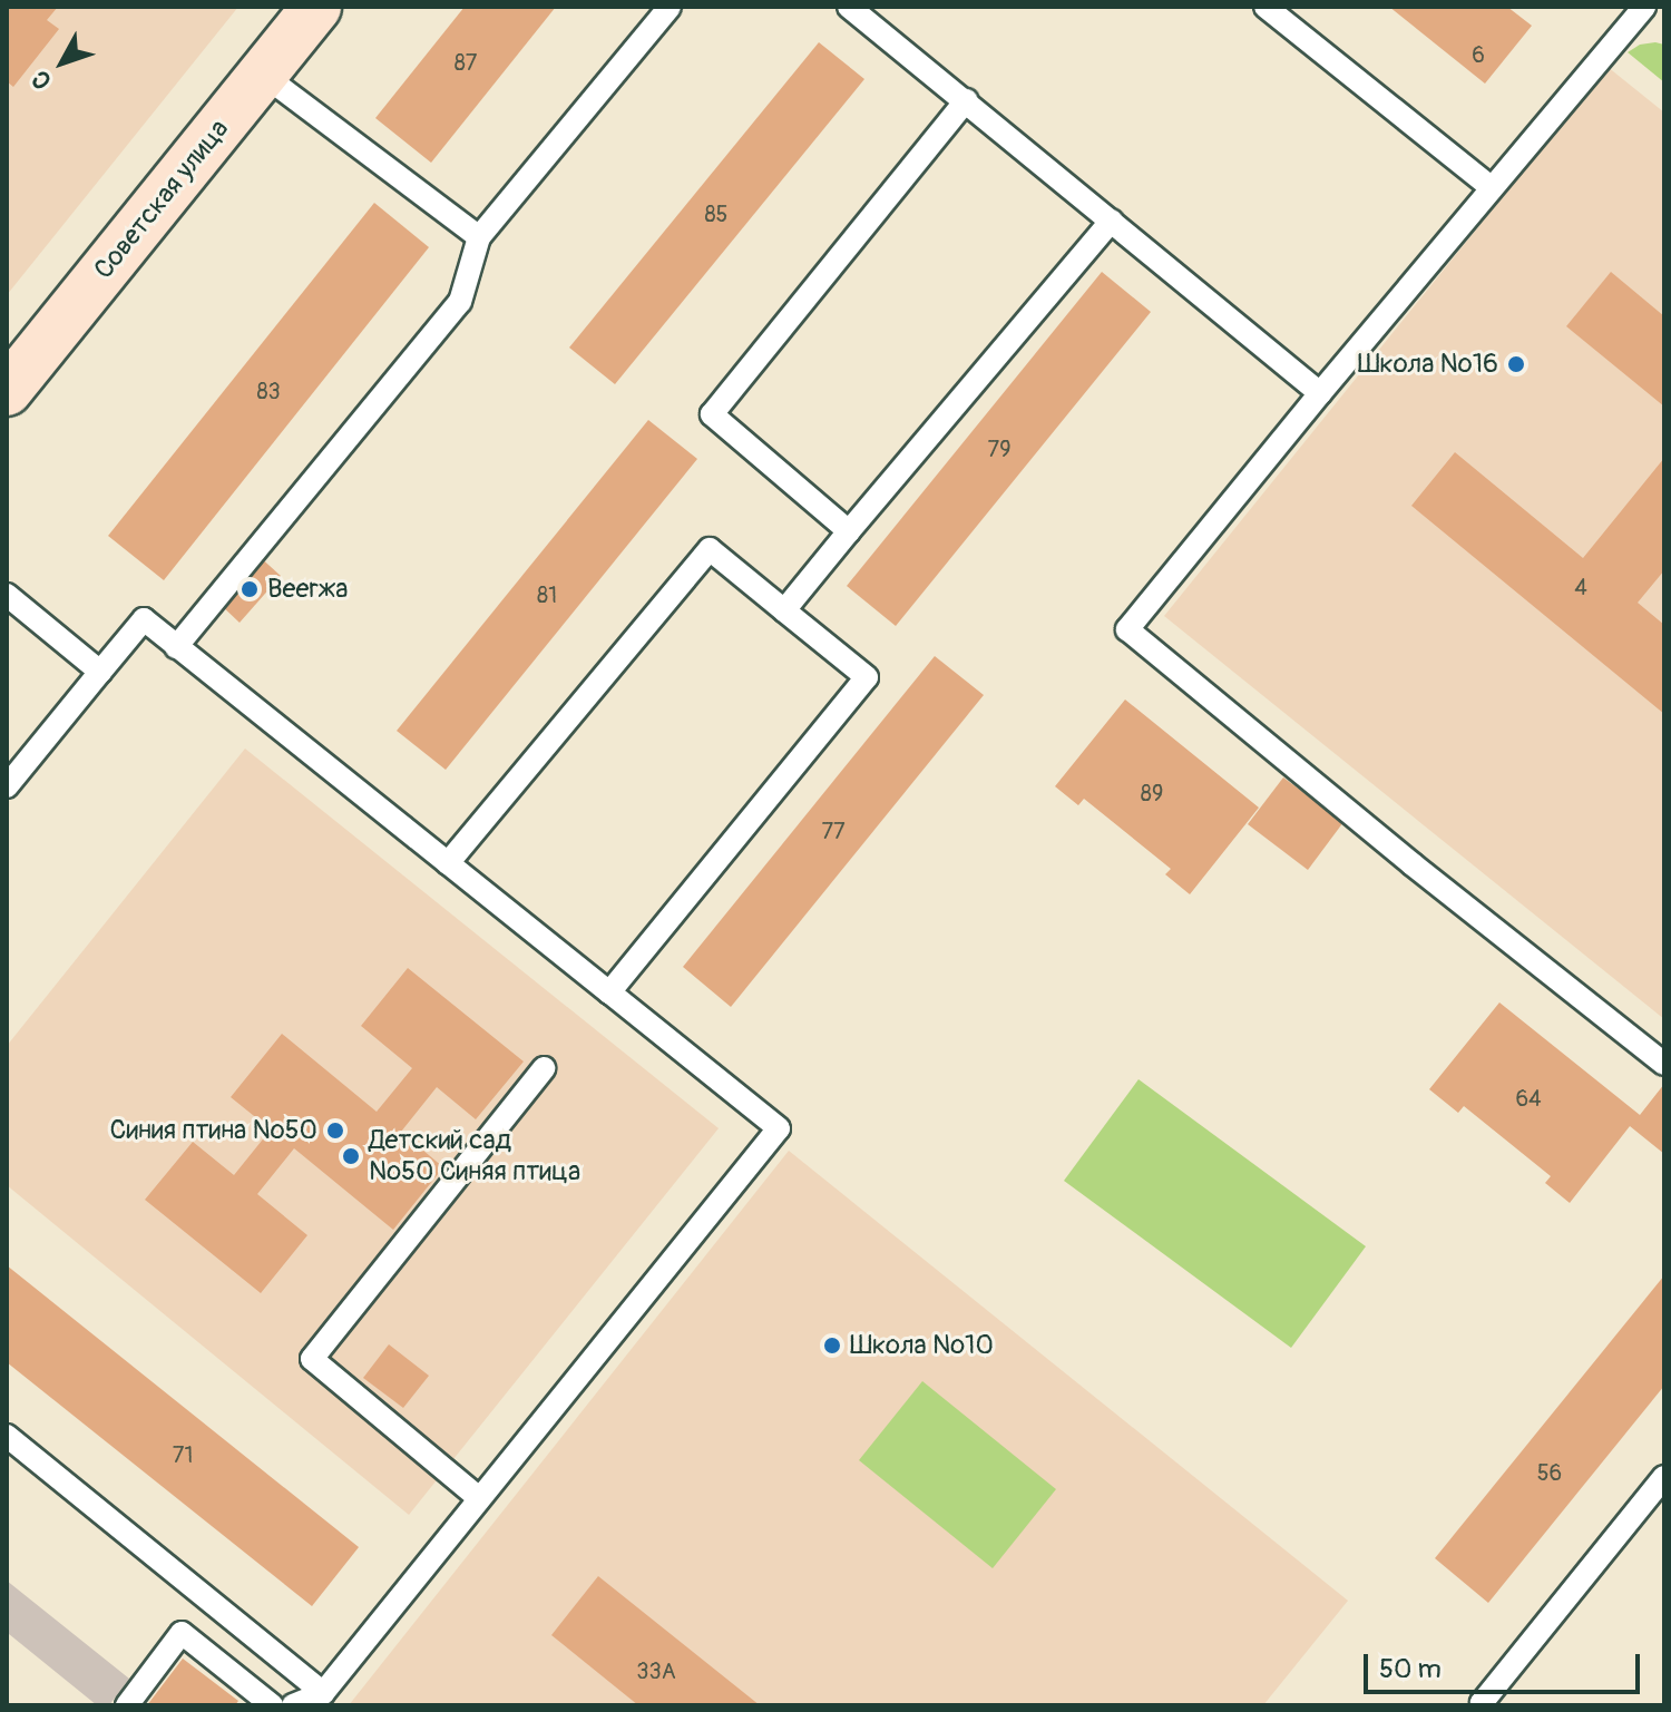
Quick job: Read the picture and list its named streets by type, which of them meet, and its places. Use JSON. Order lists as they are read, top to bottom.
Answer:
{
  "streets": {
    "main road": ["Советская улица"]
  },
  "places": [
    "Школа №16",
    "Beerжа",
    "Синия птина №50",
    "Детский сад №50 Синяя птица",
    "Школа №10"
  ],
  "house_numbers": [
    "6",
    "87",
    "85",
    "83",
    "79",
    "4",
    "81",
    "89",
    "77",
    "64",
    "71",
    "56",
    "33А"
  ],
  "scale_bar": "50 m",
  "north": "bottom left"
}
